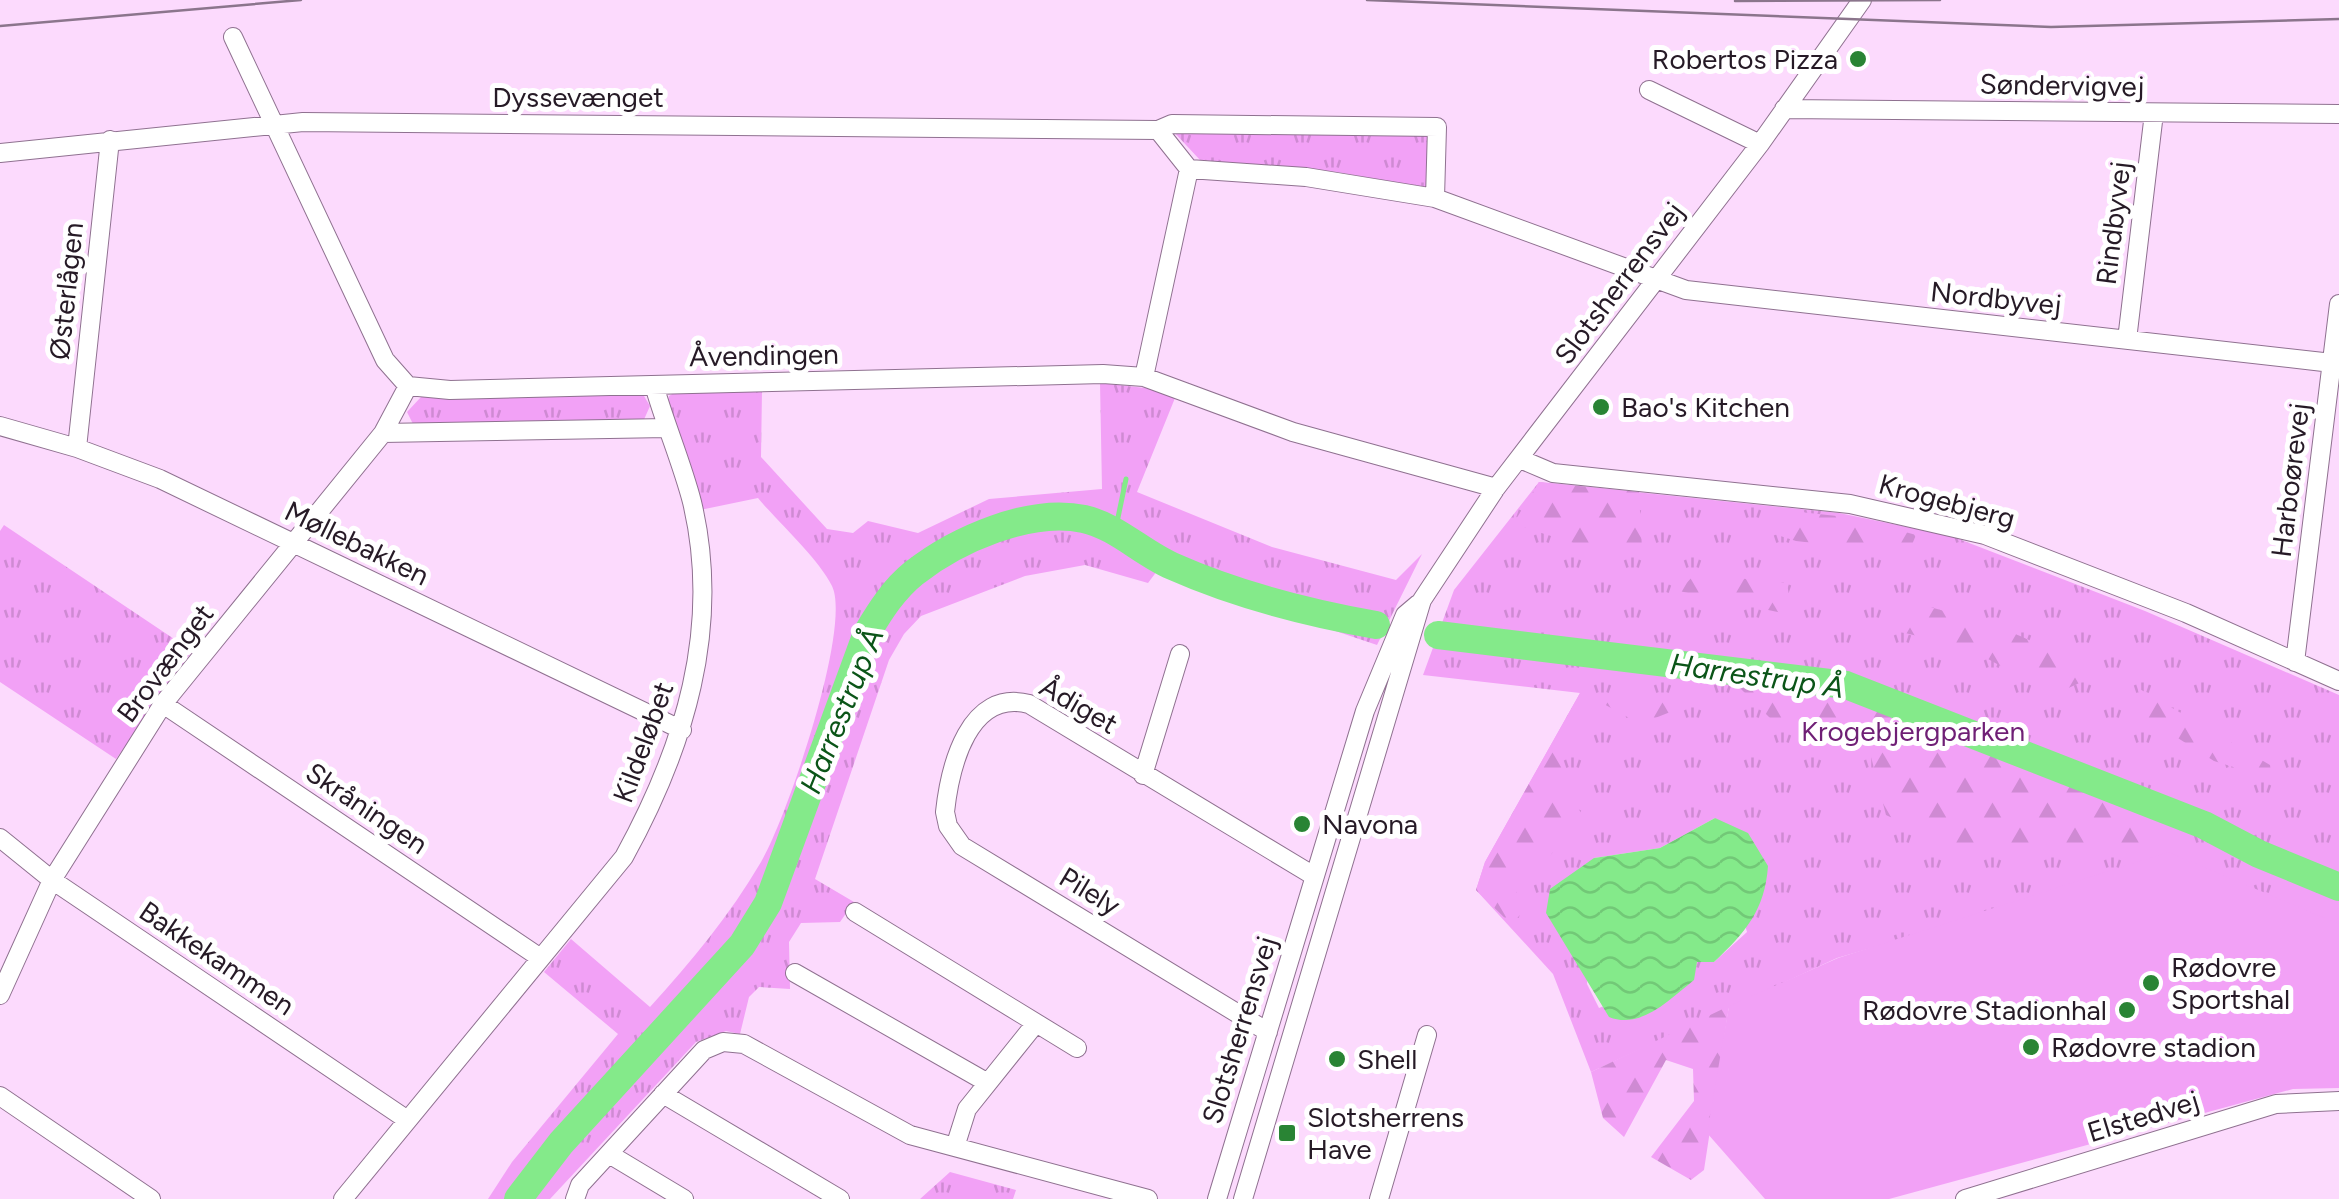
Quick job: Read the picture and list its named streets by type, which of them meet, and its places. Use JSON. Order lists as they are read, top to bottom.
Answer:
{
  "streets": {
    "street": [
      "Søndervigvej",
      "Dyssevænget",
      "Rindbyvej",
      "Slotsherrensvej",
      "Østerlågen",
      "Nordbyvej",
      "Åvendingen",
      "Harboørevej",
      "Krogebjerg",
      "Møllebakken",
      "Brovænget",
      "Ådiget",
      "Kildeløbet",
      "Skråningen",
      "Pilely",
      "Bakkekammen",
      "Elstedvej"
    ]
  },
  "crossings": [
    ["Søndervigvej", "Rindbyvej"],
    ["Søndervigvej", "Slotsherrensvej"],
    ["Dyssevænget", "Østerlågen"],
    ["Rindbyvej", "Nordbyvej"],
    ["Slotsherrensvej", "Nordbyvej"],
    ["Slotsherrensvej", "Åvendingen"],
    ["Slotsherrensvej", "Krogebjerg"],
    ["Slotsherrensvej", "Ådiget"],
    ["Slotsherrensvej", "Pilely"],
    ["Østerlågen", "Møllebakken"],
    ["Nordbyvej", "Harboørevej"],
    ["Åvendingen", "Brovænget"],
    ["Åvendingen", "Kildeløbet"],
    ["Harboørevej", "Krogebjerg"],
    ["Møllebakken", "Brovænget"],
    ["Møllebakken", "Kildeløbet"],
    ["Brovænget", "Skråningen"],
    ["Brovænget", "Bakkekammen"],
    ["Ådiget", "Pilely"],
    ["Kildeløbet", "Skråningen"],
    ["Kildeløbet", "Bakkekammen"]
  ],
  "water": ["Harrestrup Å"],
  "parks": ["Krogebjergparken"],
  "places": {
    "other": [
      "Robertos Pizza",
      "Bao's Kitchen",
      "Navona",
      "Rødovre Sportshal",
      "Rødovre Stadionhal",
      "Rødovre stadion",
      "Shell"
    ],
    "transit": ["Slotsherrens Have"]
  }
}
